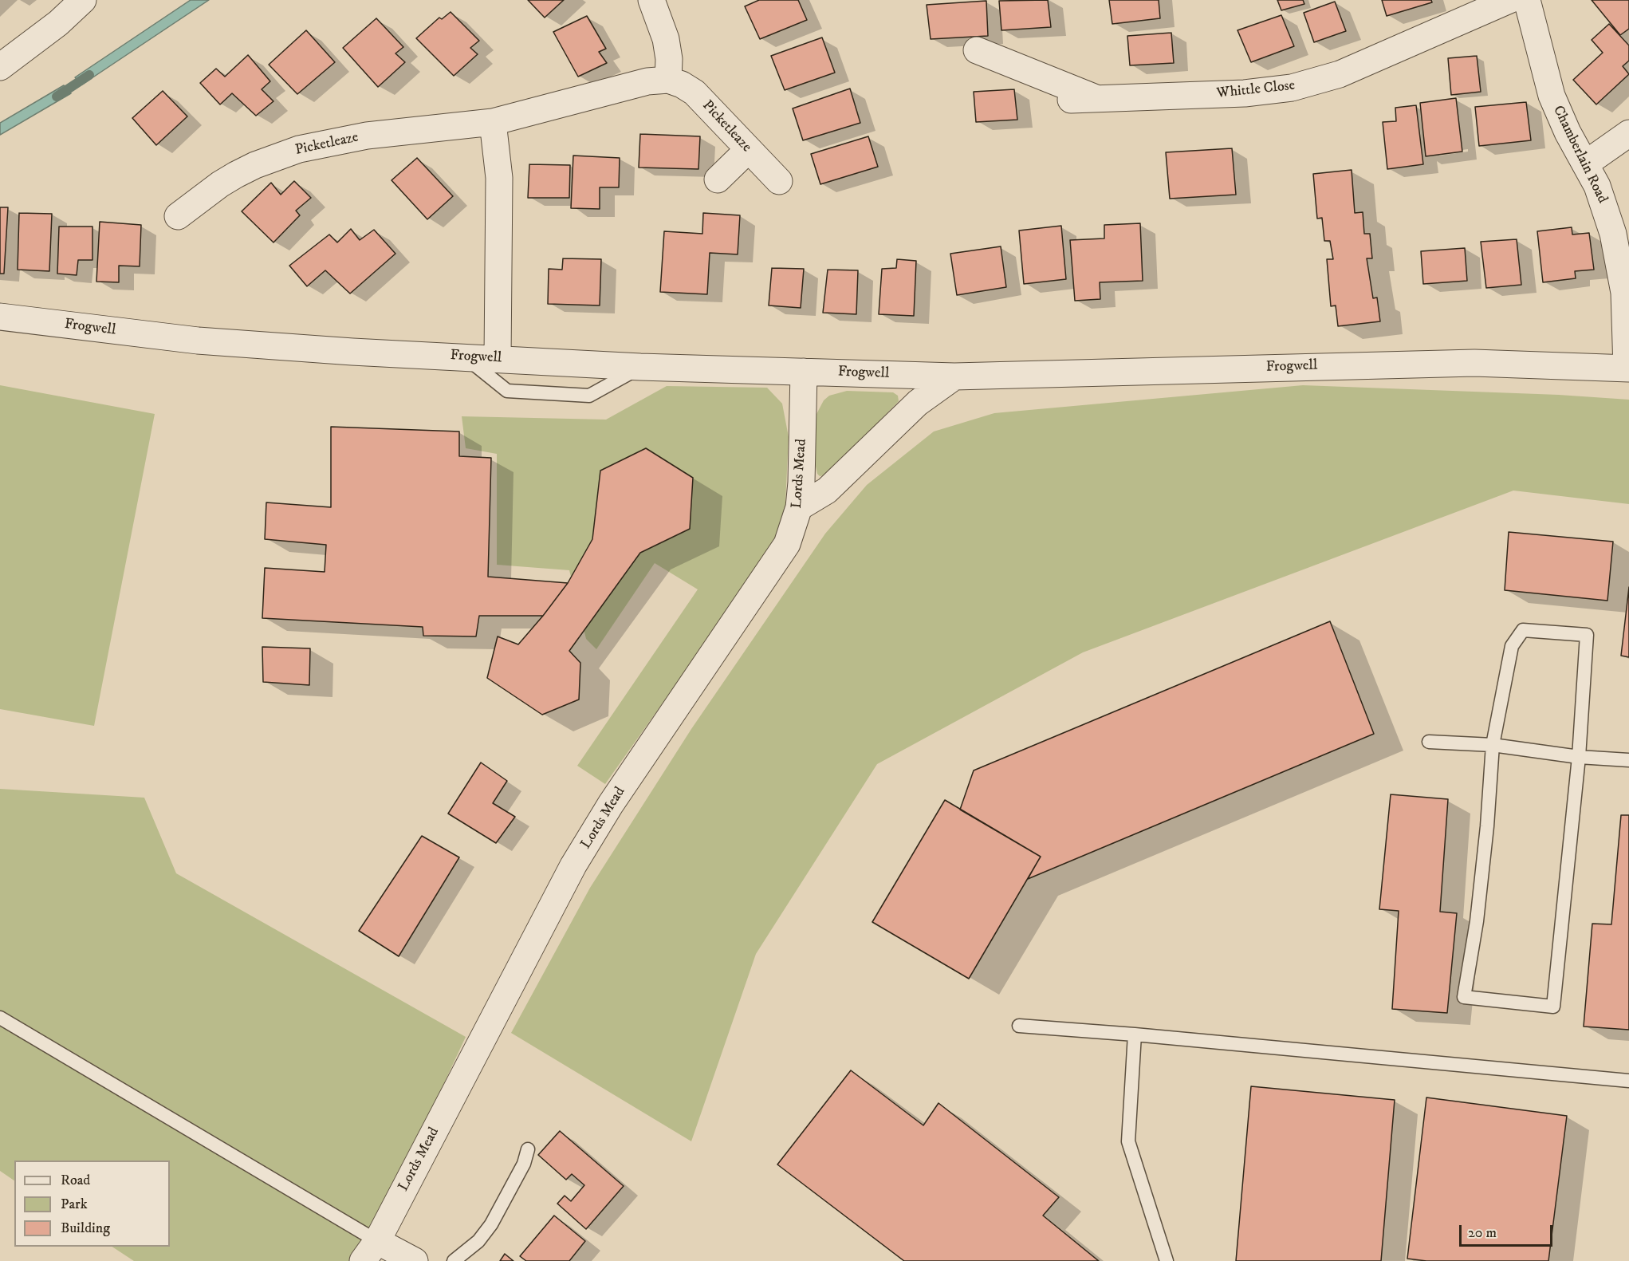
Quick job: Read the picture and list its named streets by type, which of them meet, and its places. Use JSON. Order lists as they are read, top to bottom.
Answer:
{
  "streets": {
    "street": [
      "Whittle Close",
      "Picketleaze",
      "Chamberlain Road",
      "Frogwell",
      "Lords Mead"
    ]
  },
  "crossings": [
    ["Chamberlain Road", "Frogwell"],
    ["Frogwell", "Lords Mead"]
  ],
  "legend": ["Road", "Park", "Building"],
  "scale_bar": "20 m"
}
